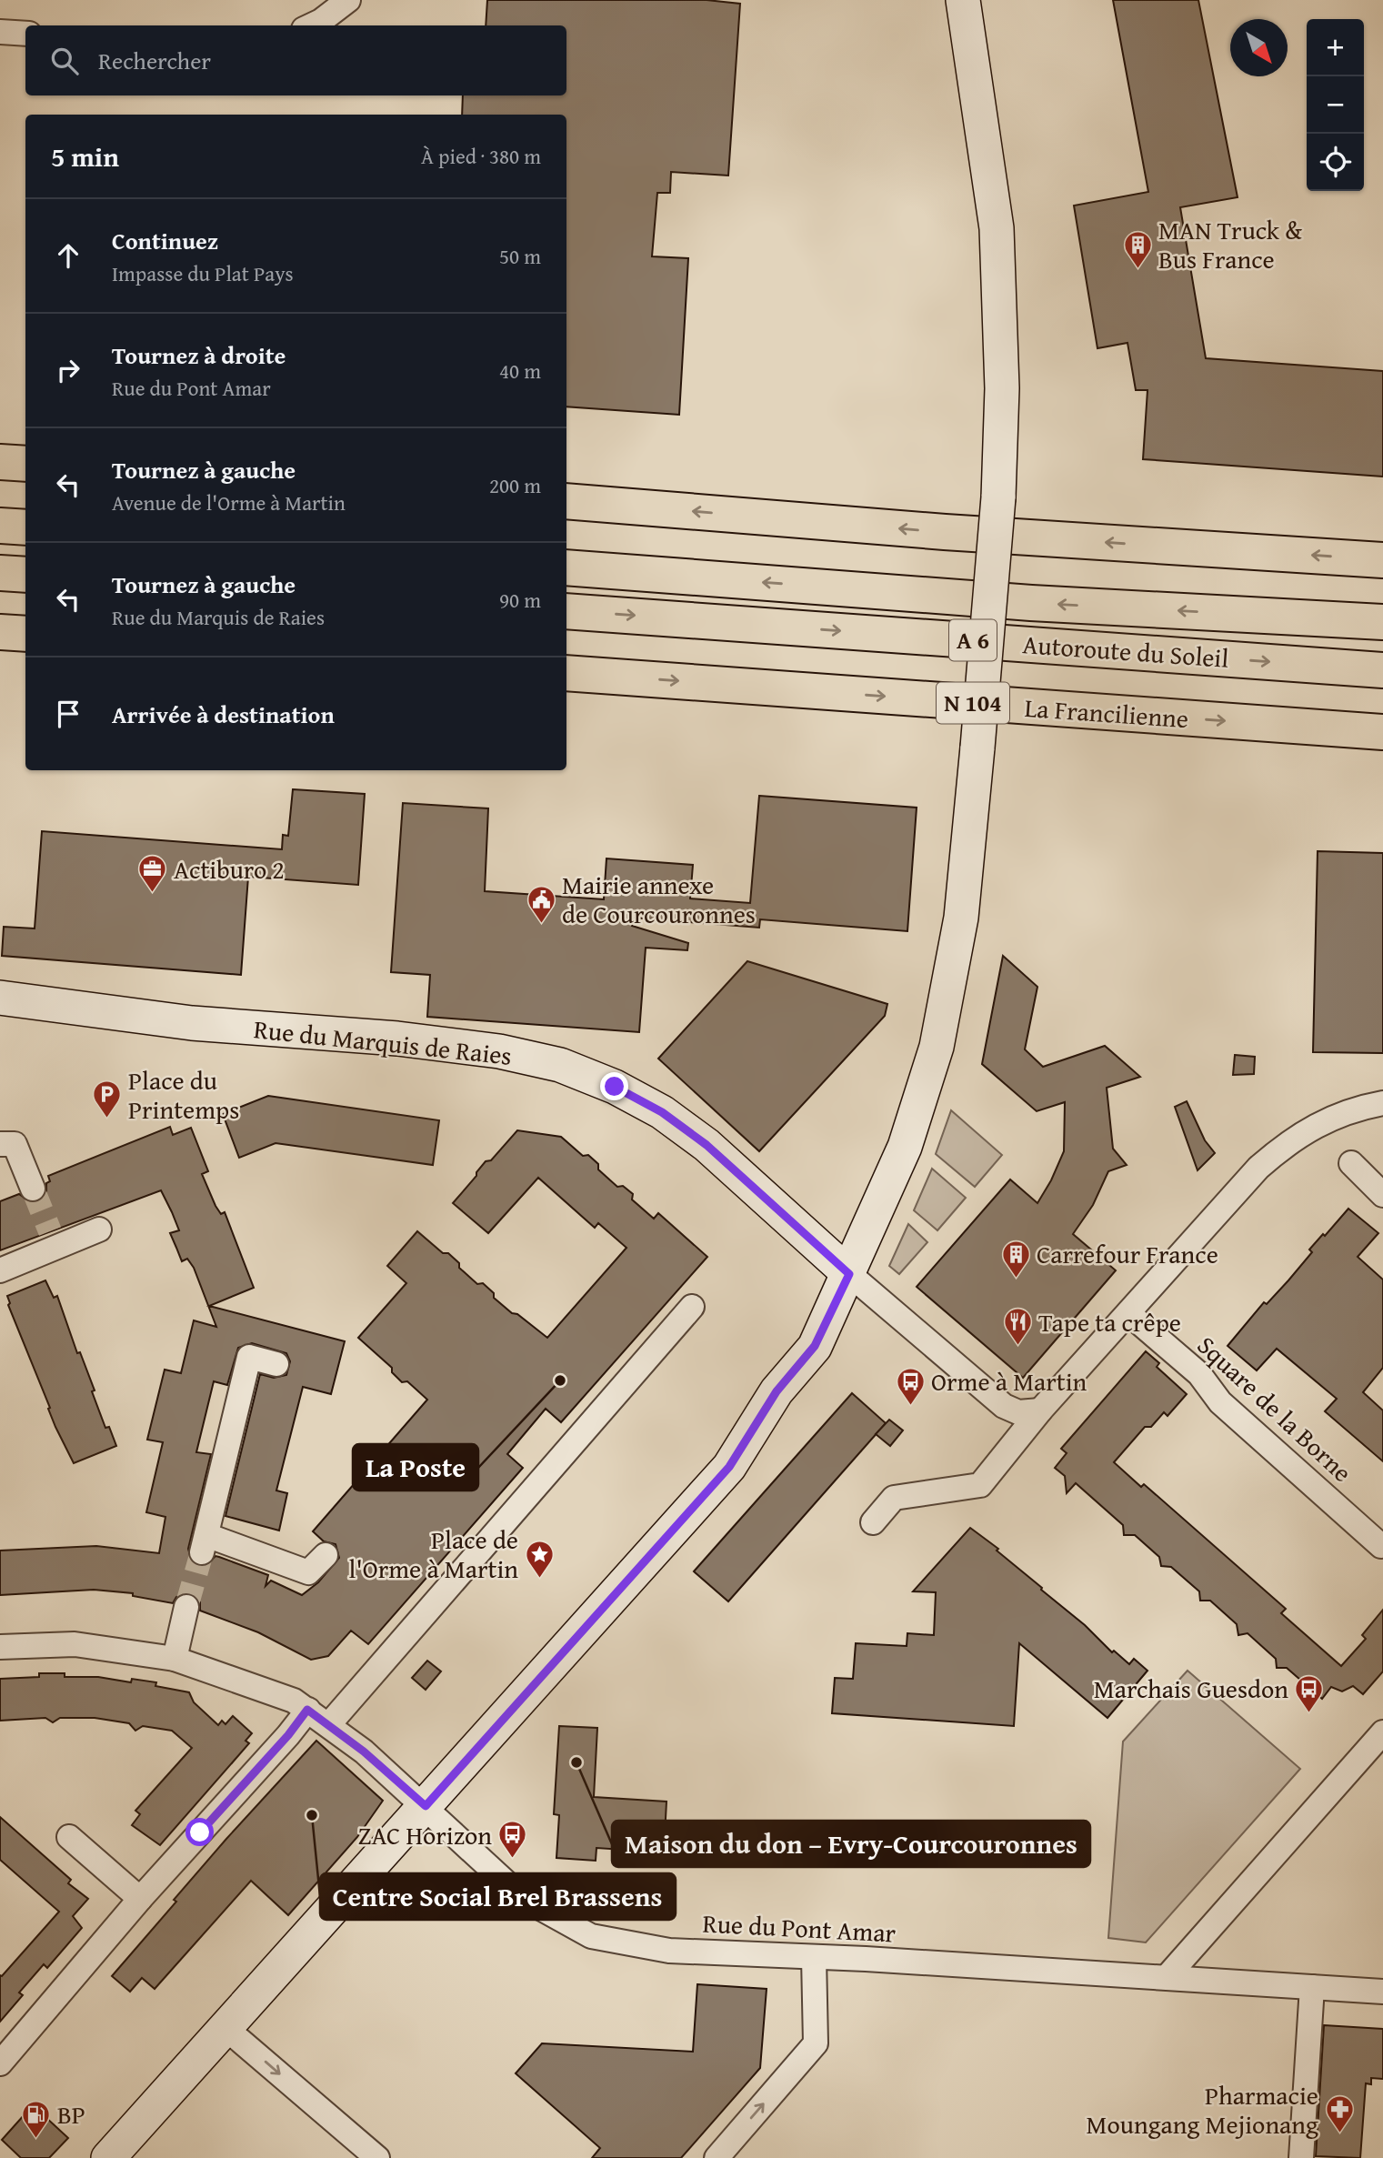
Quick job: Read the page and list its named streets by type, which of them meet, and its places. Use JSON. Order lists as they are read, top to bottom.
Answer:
{
  "streets": {
    "highway": [
      "A 6",
      "Autoroute du Soleil",
      "N 104",
      "La Francilienne"
    ],
    "main road": ["Rue du Marquis de Raies"],
    "street": ["Square de la Borne", "Rue du Pont Amar"]
  },
  "places": {
    "building": ["MAN Truck & Bus France", "Carrefour France"],
    "office": ["Actiburo 2"],
    "public building": ["Mairie annexe de Courcouronnes"],
    "parking": ["Place du Printemps"],
    "restaurant": ["Tape ta crêpe"],
    "other": ["La Poste", "Maison du don – Evry-Courcouronnes", "Centre Social Brel Brassens"],
    "bus stop": ["Orme à Martin", "Marchais Guesdon", "ZAC Horizon"],
    "place": ["Place de l'Orme à Martin"],
    "pharmacy": ["Pharmacie Moungang Mejionang"],
    "fuel station": ["BP"]
  },
  "north": "bottom right",
  "page": {
    "map_buttons": ["+", "−"],
    "search": "Rechercher",
    "heading": ["5 min", "À pied · 380 m"],
    "list": [
      ["Continuez", "Impasse du Plat Pays", "50 m"],
      ["Tournez à droite", "Rue du Pont Amar", "40 m"],
      ["Tournez à gauche", "Avenue de l'Orme à Martin", "200 m"],
      ["Tournez à gauche", "Rue du Marquis de Raies", "90 m"],
      "Arrivée à destination"
    ]
  }
}
